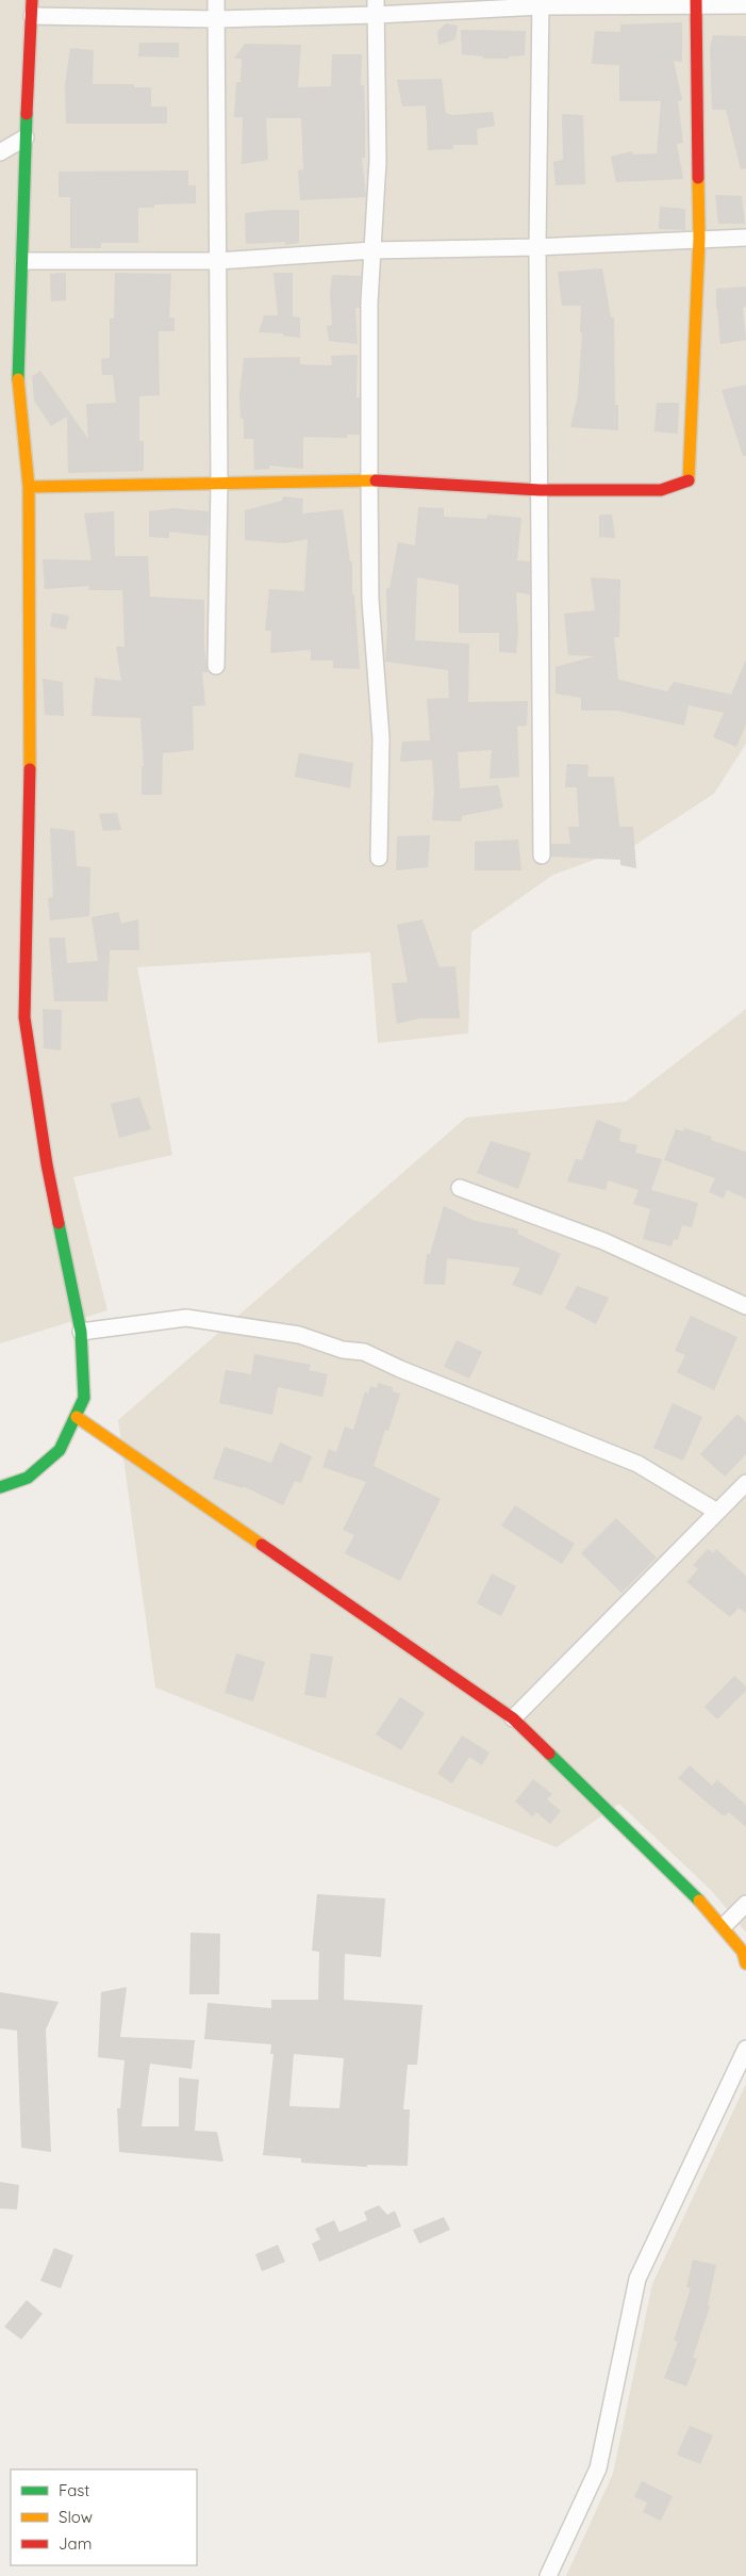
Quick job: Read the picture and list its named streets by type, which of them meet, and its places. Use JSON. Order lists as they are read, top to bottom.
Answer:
{
  "legend": ["Fast", "Slow", "Jam"]
}
